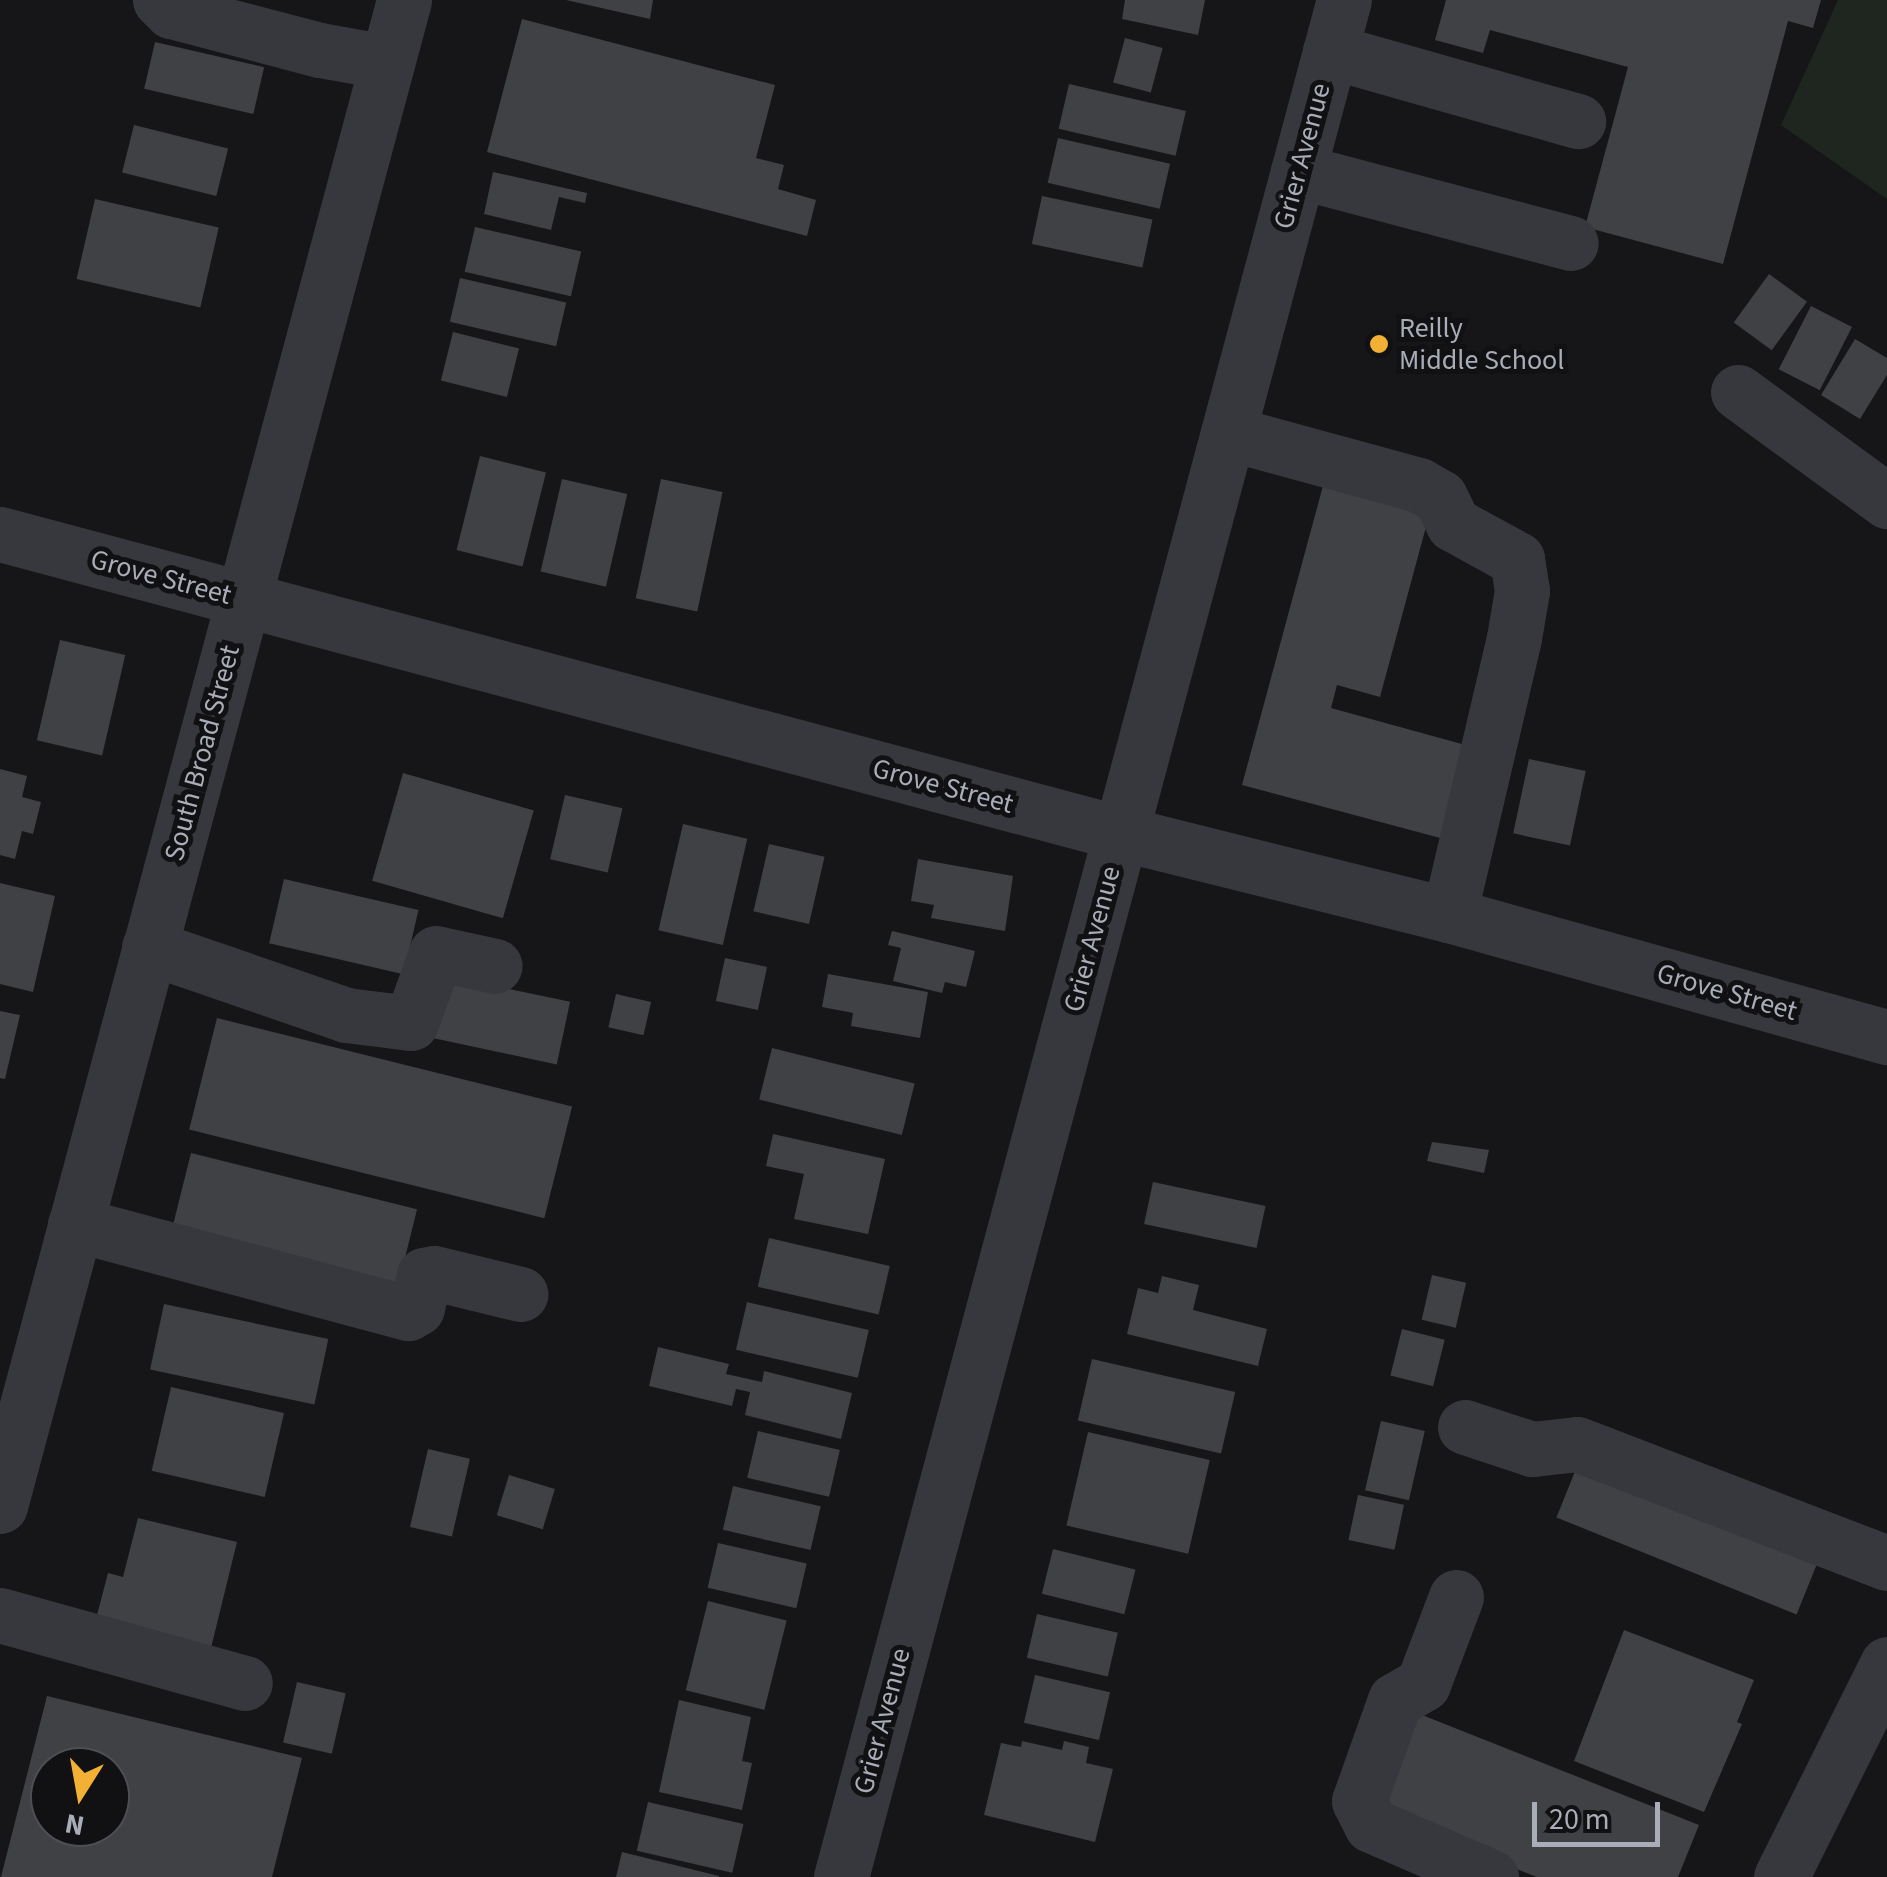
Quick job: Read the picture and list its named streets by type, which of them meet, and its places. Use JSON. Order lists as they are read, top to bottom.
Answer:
{
  "streets": {
    "street": ["Grier Avenue", "Grove Street", "South Broad Street"]
  },
  "crossings": [
    ["Grier Avenue", "Grove Street"],
    ["Grove Street", "South Broad Street"]
  ],
  "places": ["Reilly Middle School"],
  "scale_bar": "20 m",
  "north": "bottom"
}
